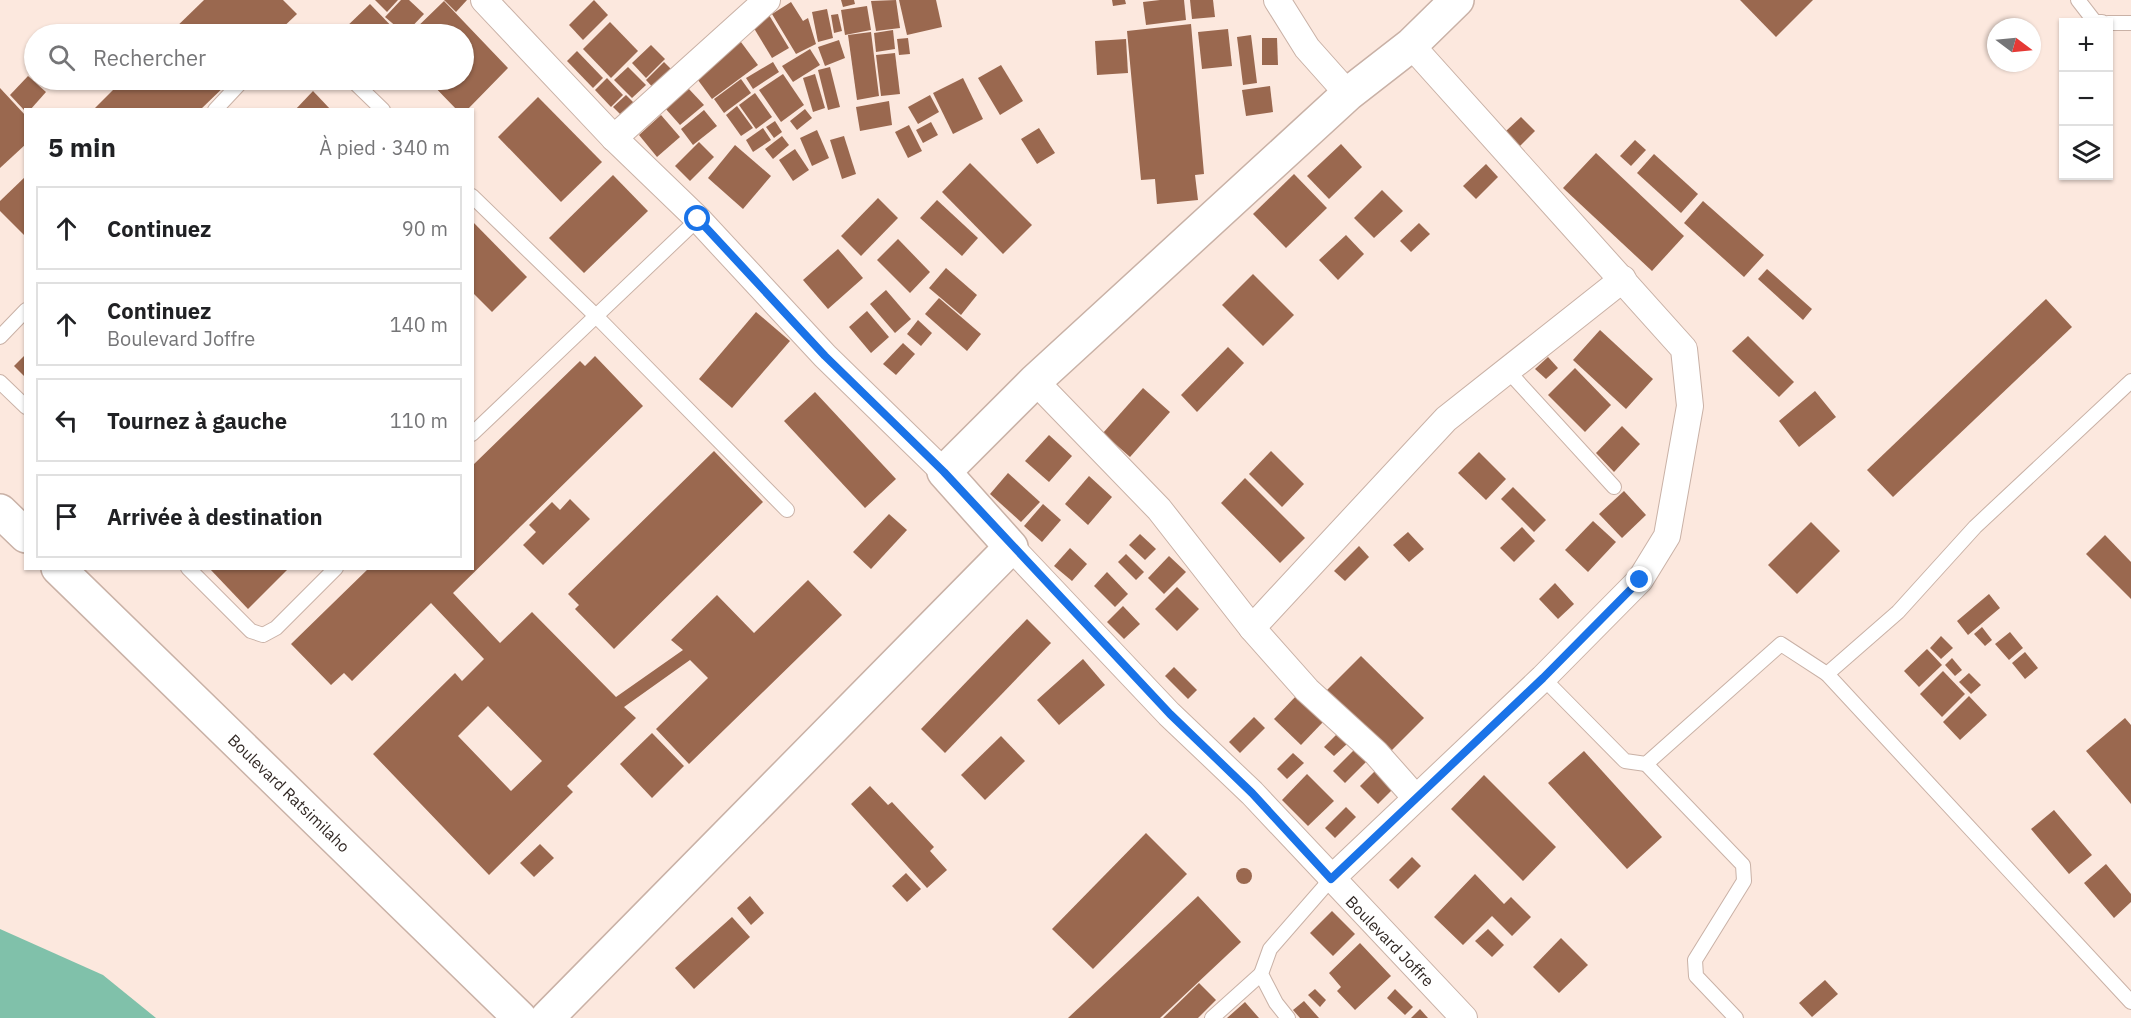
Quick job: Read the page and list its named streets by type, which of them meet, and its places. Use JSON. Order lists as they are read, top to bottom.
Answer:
{
  "streets": {
    "street": ["Boulevard Ratsimilaho", "Boulevard Joffre"]
  },
  "north": "right",
  "page": {
    "map_buttons": ["+", "−"],
    "search": "Rechercher",
    "heading": ["5 min", "À pied · 340 m"],
    "list": [
      ["Continuez", "90 m"],
      ["Continuez", "Boulevard Joffre", "140 m"],
      ["Tournez à gauche", "110 m"],
      "Arrivée à destination"
    ]
  }
}
